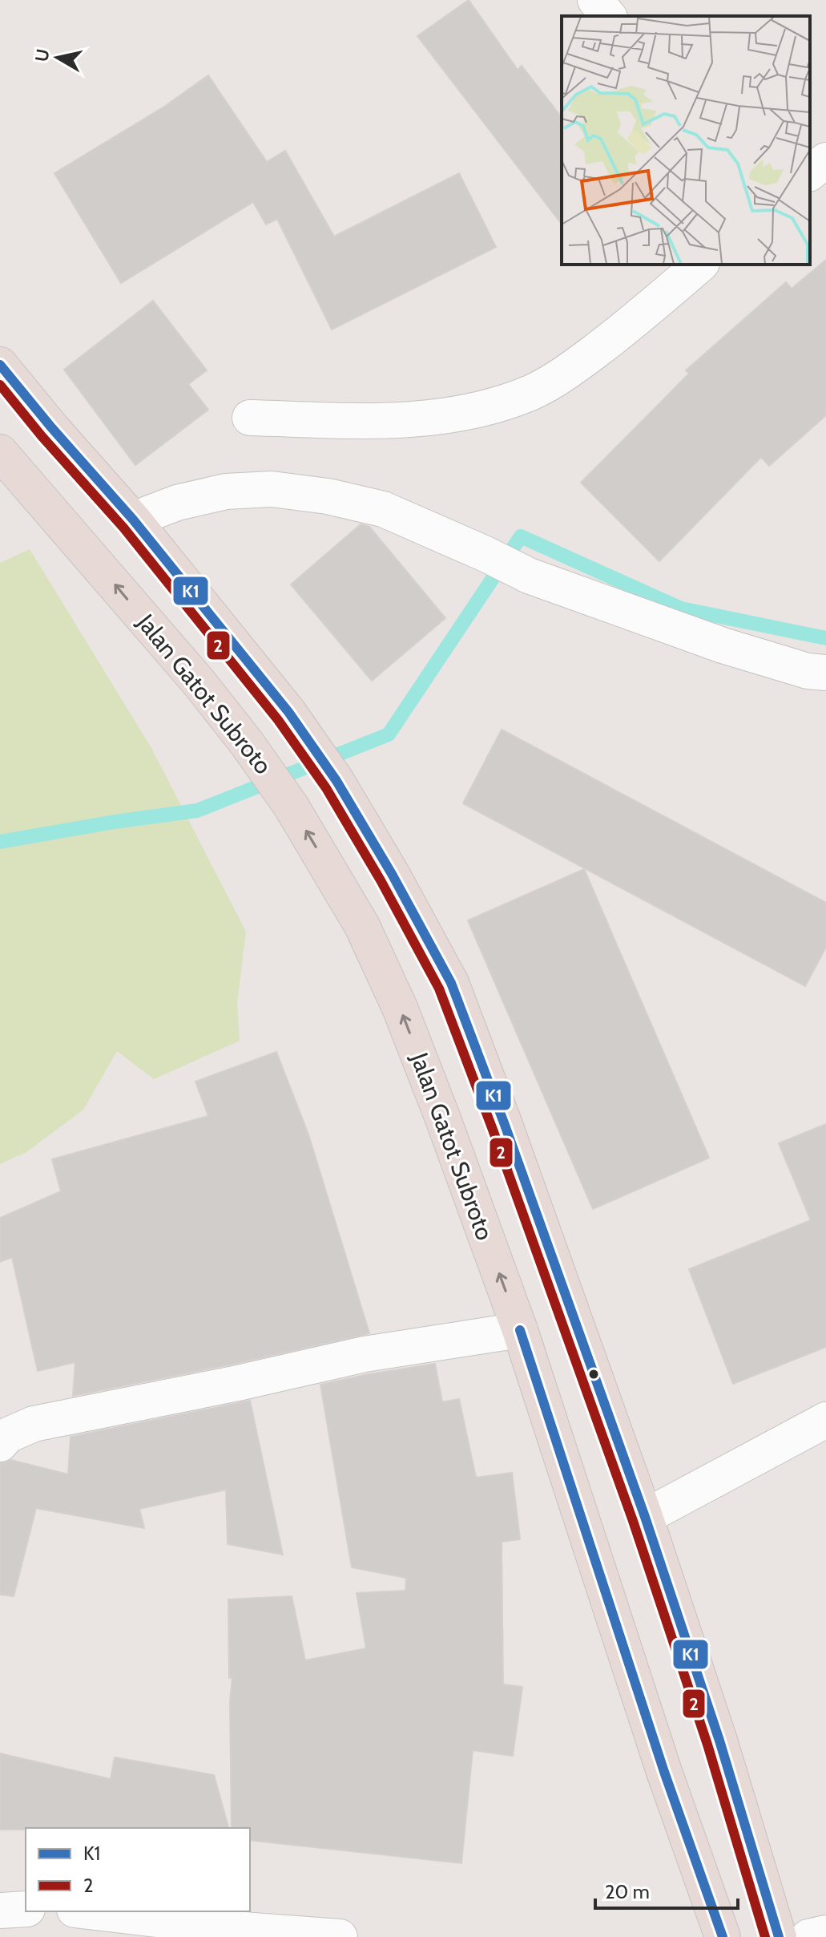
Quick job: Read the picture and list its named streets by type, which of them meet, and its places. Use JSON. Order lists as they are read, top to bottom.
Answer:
{
  "streets": {
    "highway": ["Jalan Gatot Subroto"]
  },
  "lines": ["transit line K1", "transit line 2"],
  "legend": ["K1", "2"],
  "scale_bar": "20 m",
  "north": "left"
}
